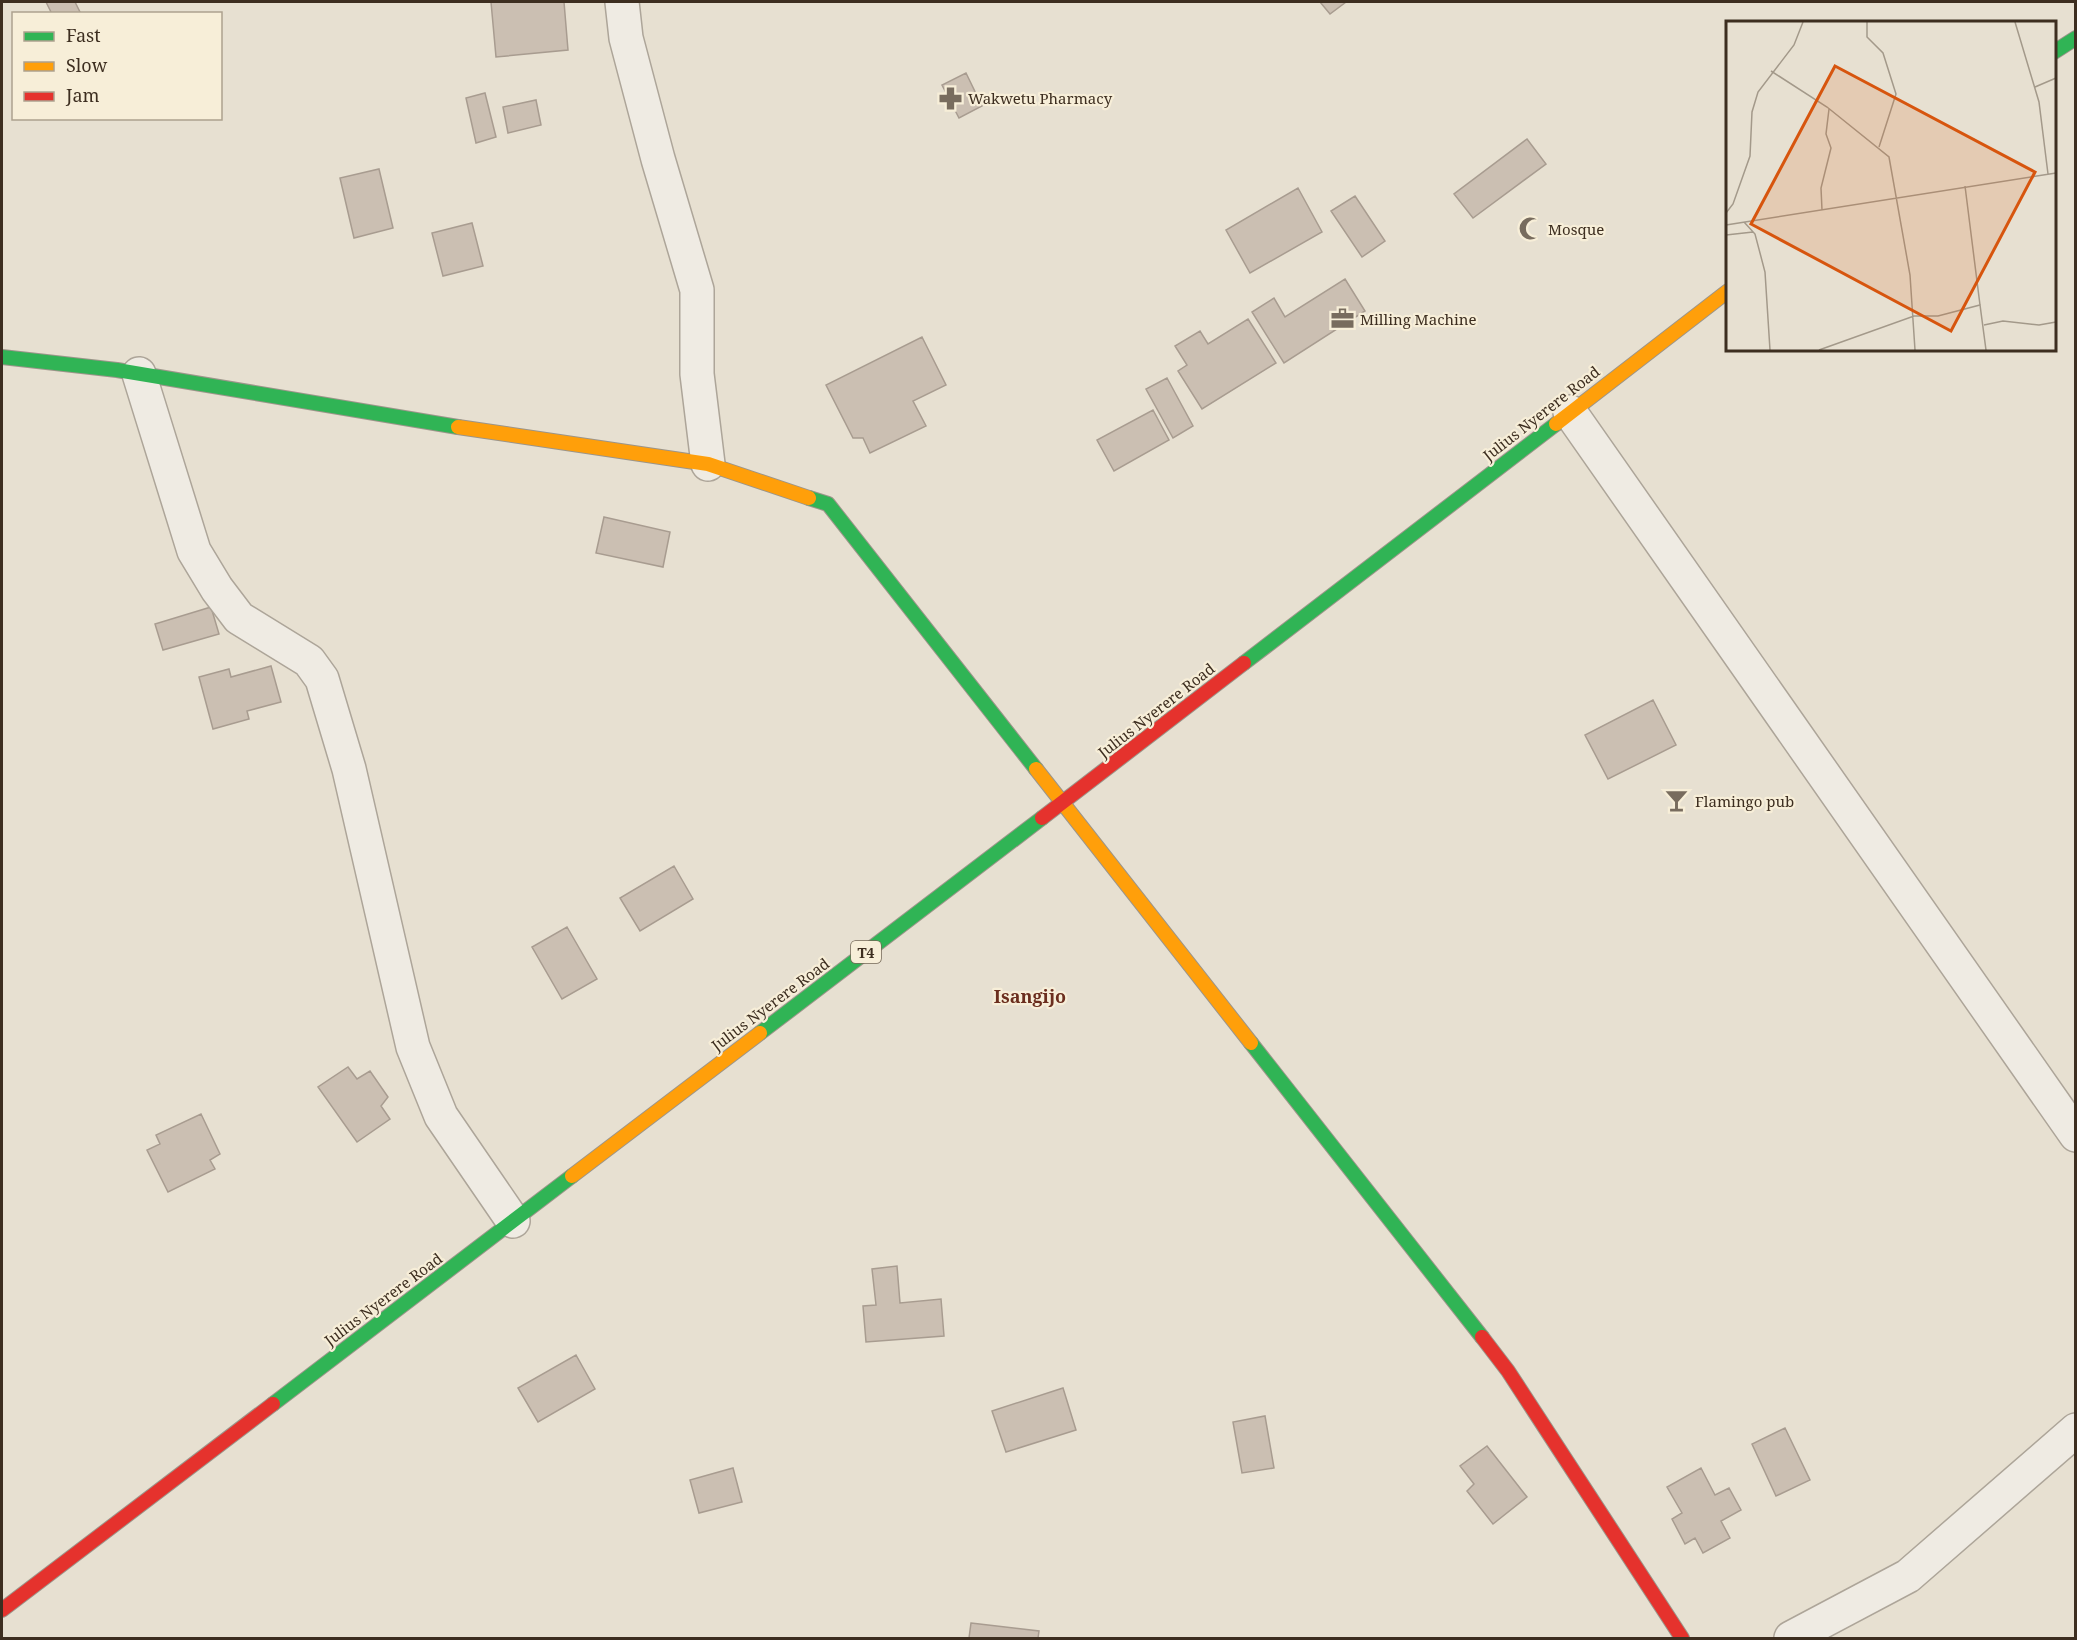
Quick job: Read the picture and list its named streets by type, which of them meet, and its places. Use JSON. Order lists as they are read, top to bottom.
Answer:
{
  "streets": {
    "main road": ["Julius Nyerere Road", "T4"]
  },
  "districts": ["Isangijo"],
  "places": {
    "pharmacy": ["Wakwetu Pharmacy"],
    "mosque": ["Mosque"],
    "office": ["Milling Machine"],
    "bar": ["Flamingo pub"]
  },
  "legend": ["Fast", "Slow", "Jam"]
}
